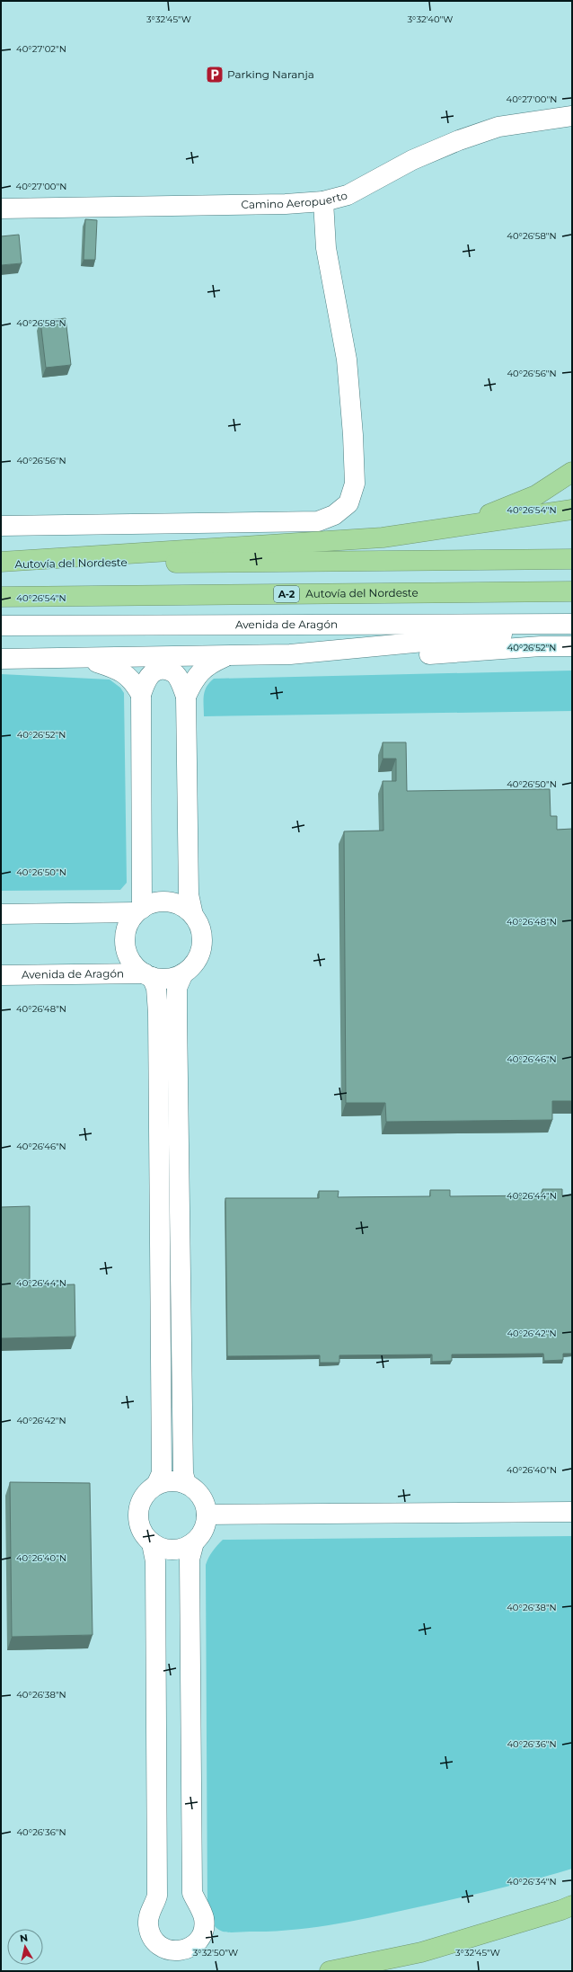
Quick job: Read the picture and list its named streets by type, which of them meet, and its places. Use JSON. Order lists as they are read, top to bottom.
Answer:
{
  "streets": {
    "highway": ["Autovía del Nordeste", "A-2"],
    "street": ["Camino Aeropuerto", "Avenida de Aragón"]
  },
  "places": {
    "parking": ["Parking Naranja"]
  },
  "north": "top",
  "coordinates": [
    "3°32'45\"W",
    "3°32'40\"W",
    "40°27'02\"N",
    "40°27'00\"N",
    "40°26'58\"N",
    "40°26'56\"N",
    "40°26'54\"N",
    "40°26'52\"N",
    "40°26'50\"N",
    "40°26'48\"N",
    "40°26'46\"N",
    "40°26'44\"N",
    "40°26'42\"N",
    "40°26'40\"N",
    "40°26'38\"N",
    "40°26'36\"N",
    "40°26'34\"N",
    "3°32'50\"W"
  ]
}
